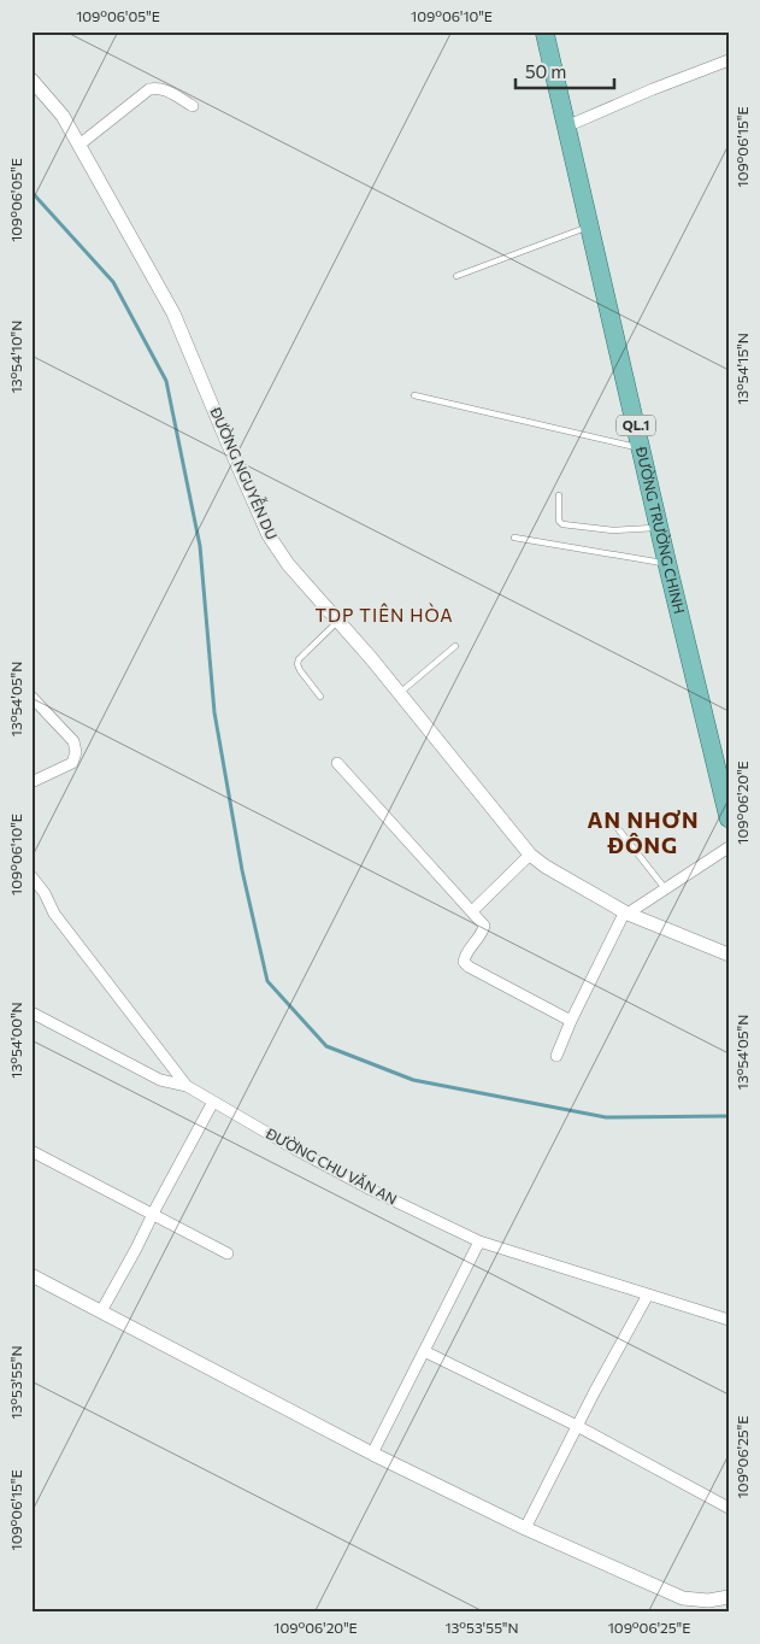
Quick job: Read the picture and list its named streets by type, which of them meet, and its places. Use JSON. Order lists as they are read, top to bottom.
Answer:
{
  "streets": {
    "main road": ["QL.1", "ĐƯỜNG TRƯỜNG CHINH"],
    "street": ["ĐƯỜNG NGUYỄN DU", "ĐƯỜNG CHU VĂN AN"]
  },
  "districts": ["TDP TIÊN HÒA", "AN NHƠN ĐÔNG"],
  "scale_bar": "50 m",
  "coordinates": [
    "109°06'05\"E",
    "109°06'10\"E",
    "109°06'15\"E",
    "13°54'10\"N",
    "13°54'15\"N",
    "13°54'05\"N",
    "109°06'20\"E",
    "13°54'00\"N",
    "13°53'55\"N",
    "109°06'25\"E"
  ]
}
